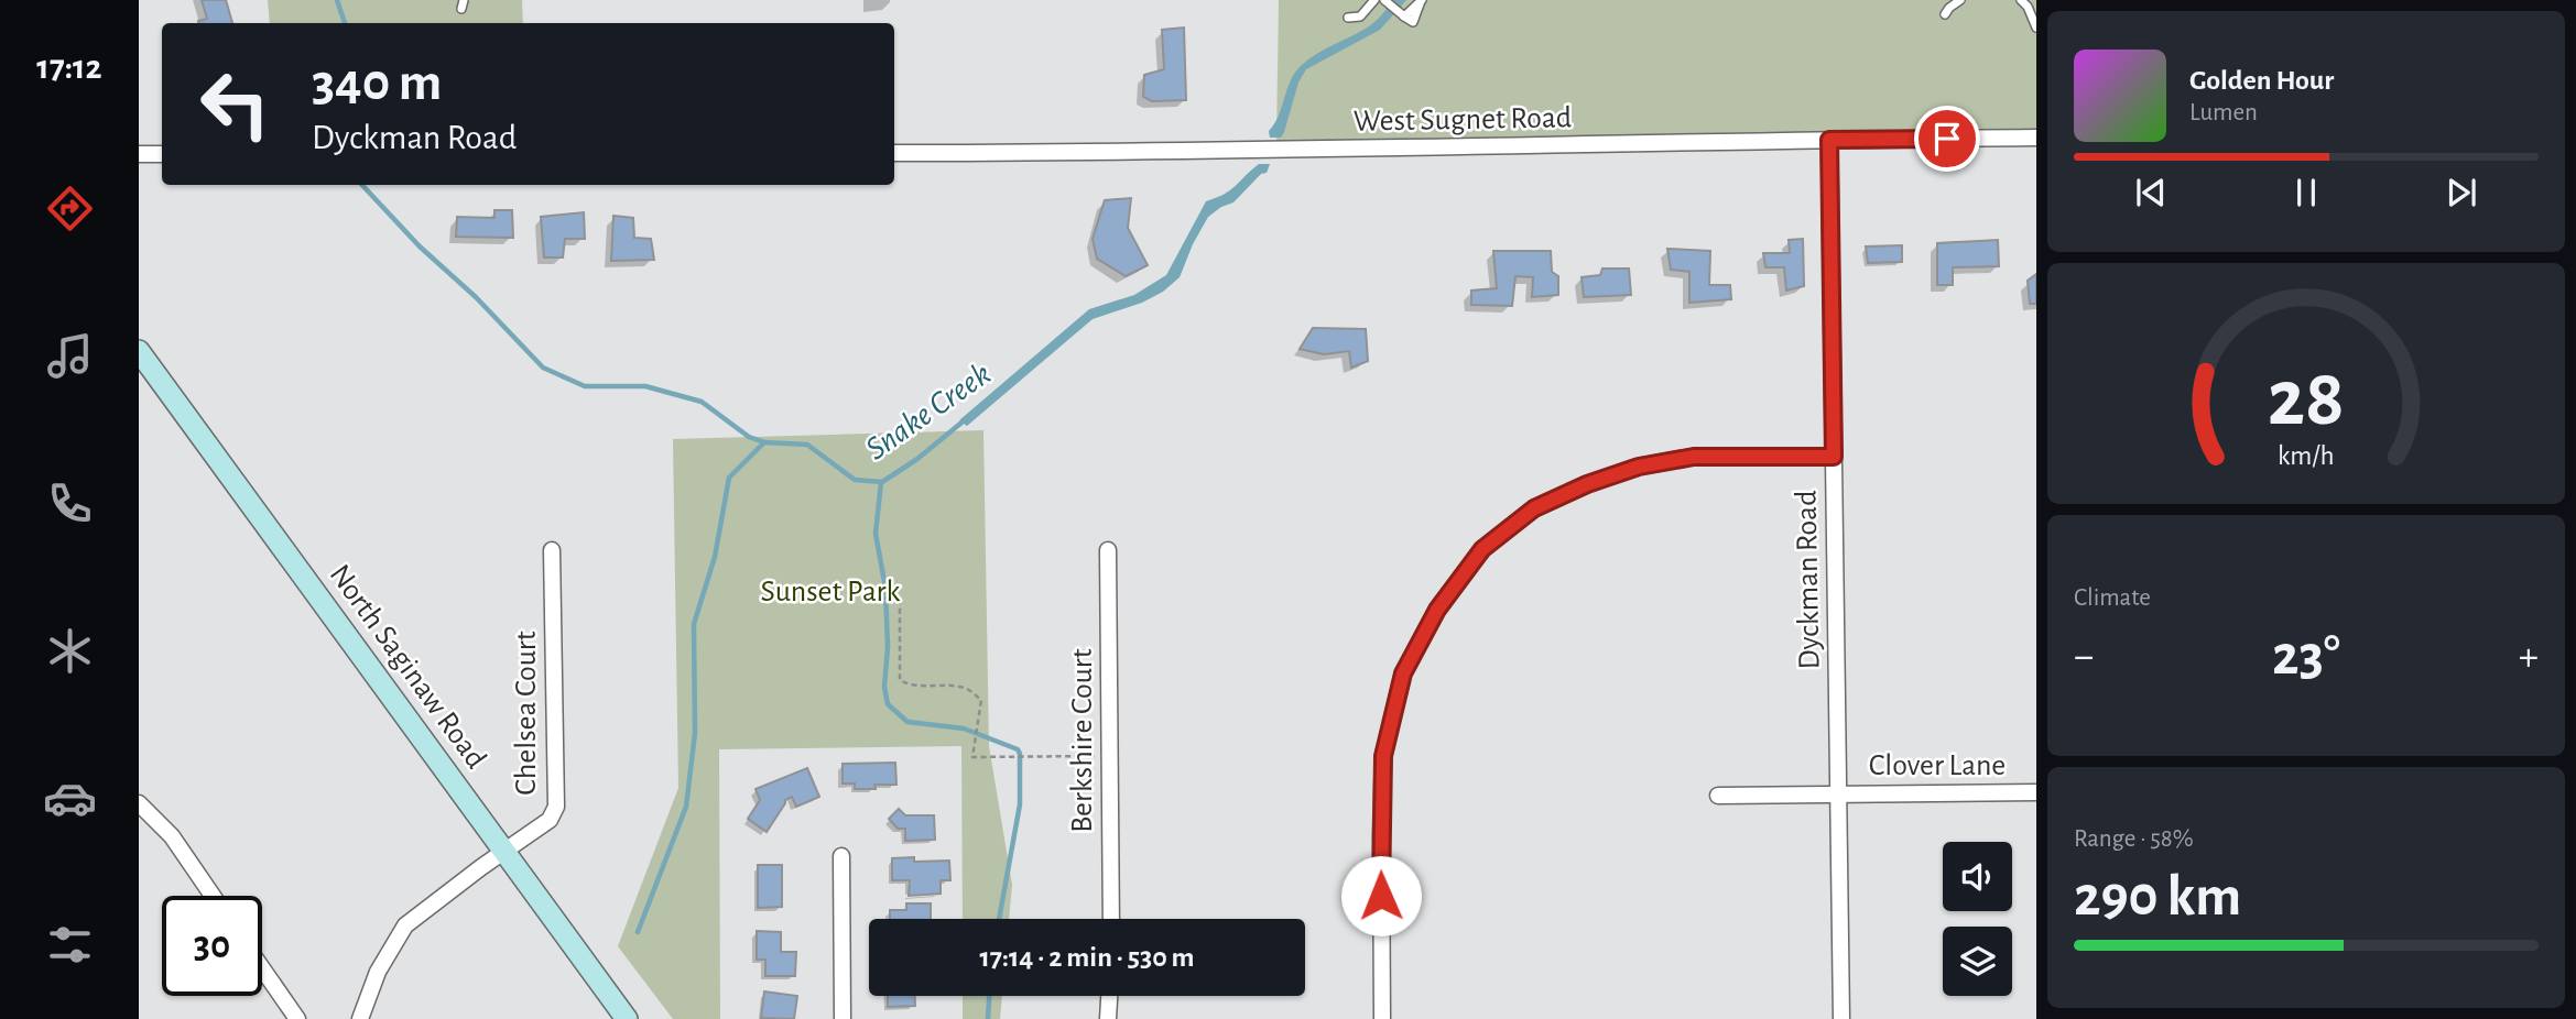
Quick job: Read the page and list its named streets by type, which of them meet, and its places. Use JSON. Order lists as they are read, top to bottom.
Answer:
{
  "streets": {
    "main road": ["North Saginaw Road"],
    "street": [
      "West Sugnet Road",
      "Dyckman Road",
      "Chelsea Court",
      "Berkshire Court",
      "Clover Lane"
    ]
  },
  "crossings": [
    ["West Sugnet Road", "Dyckman Road"],
    ["Dyckman Road", "Clover Lane"],
    ["North Saginaw Road", "Chelsea Court"]
  ],
  "water": ["Snake Creek"],
  "parks": ["Sunset Park"],
  "page": {
    "tabs": "17:12",
    "turn": ["340 m", "Dyckman Road"],
    "song": ["Golden Hour", "Lumen"],
    "tile": [
      "Climate",
      ["Range · 58%", "290 km"]
    ],
    "heat": ["−", "23°", "+"],
    "limit": "30",
    "trip": "17:14 · 2 min · 530 m",
    "gauge": ["28", "km/h"]
  }
}
